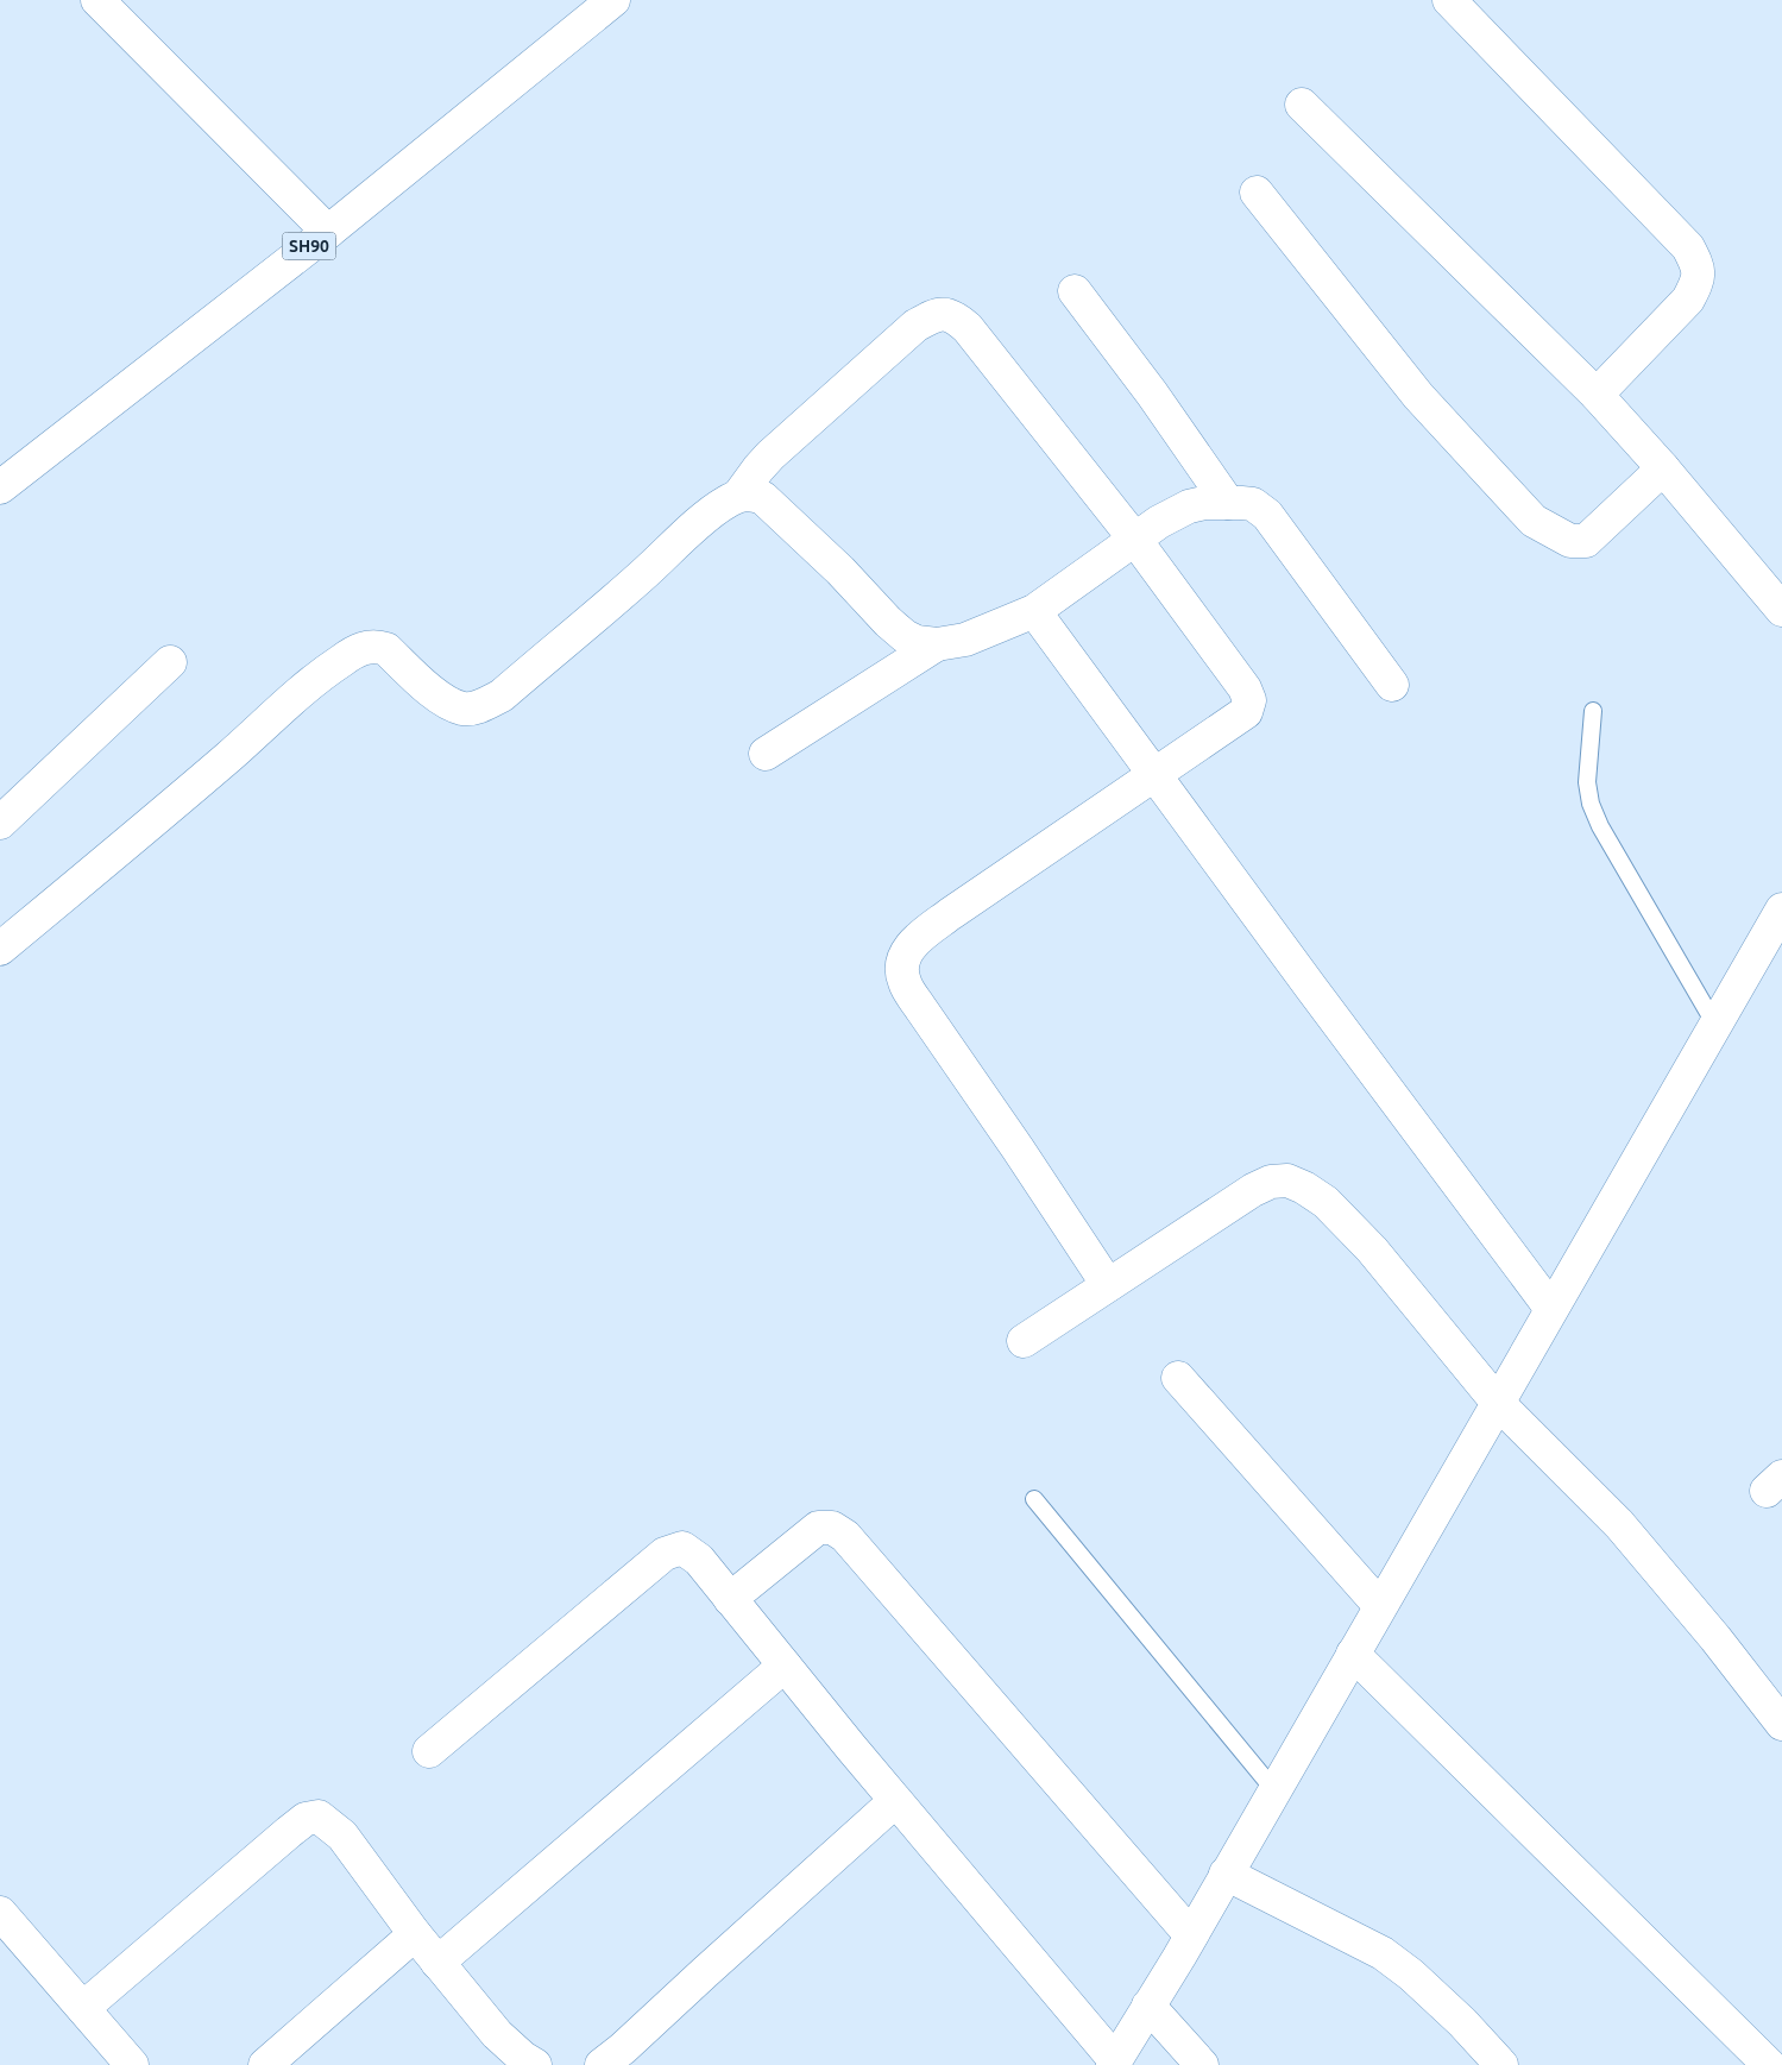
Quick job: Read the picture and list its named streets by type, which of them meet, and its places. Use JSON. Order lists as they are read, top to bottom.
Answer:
{
  "streets": {
    "street": ["SH90"]
  }
}
